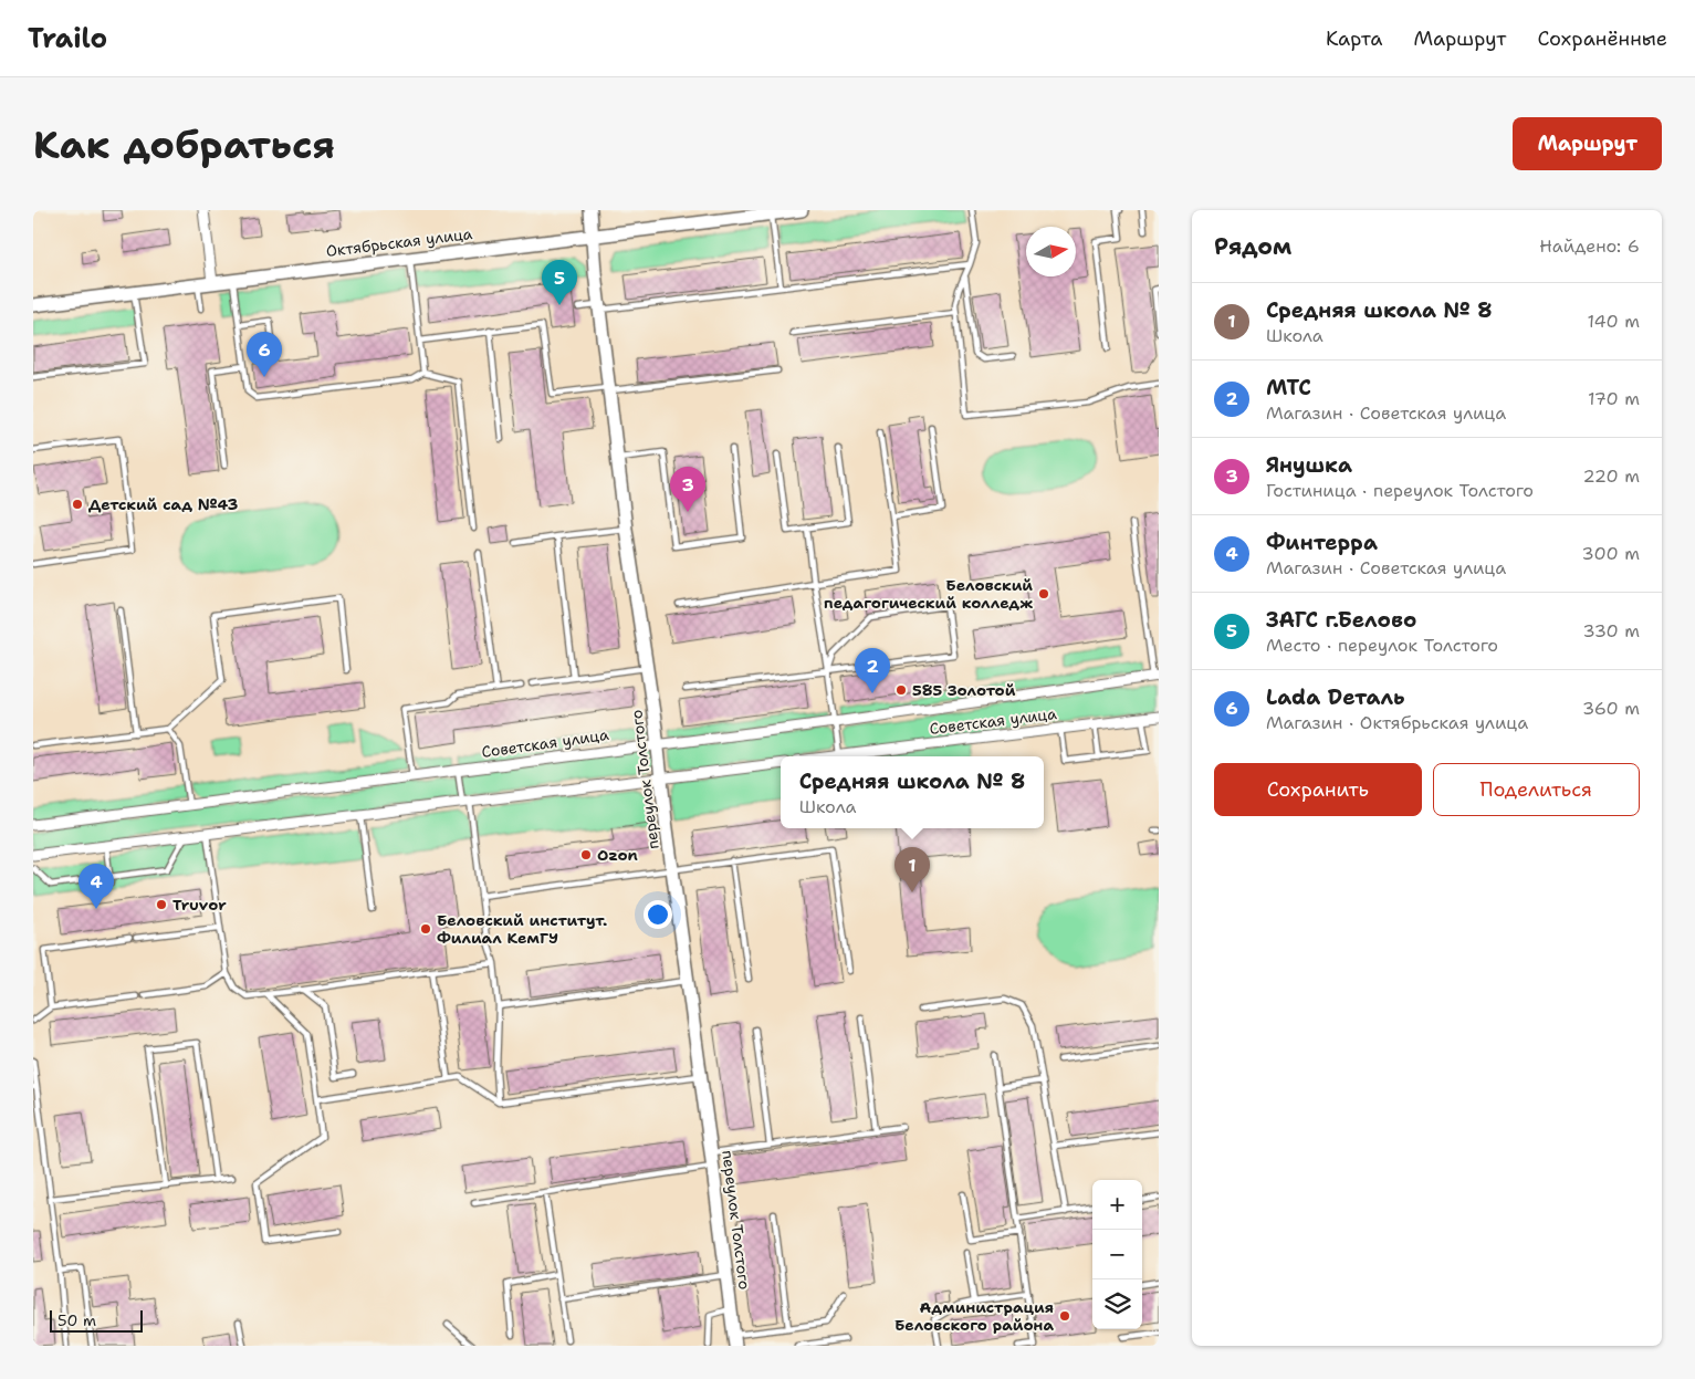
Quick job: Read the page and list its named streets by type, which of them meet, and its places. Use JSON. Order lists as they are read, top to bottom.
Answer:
{
  "streets": {
    "street": ["Октябрьская улица", "Советская улица", "переулок Толстого"]
  },
  "crossings": [
    ["Октябрьская улица", "переулок Толстого"],
    ["Советская улица", "переулок Толстого"]
  ],
  "places": [
    "Детский сад №43",
    "Беловский педагогический колледж",
    "585 Золотой",
    "Ozon",
    "Truvor",
    "Беловский институт. Филиал КемГУ",
    "Администрация Беловского района"
  ],
  "scale_bar": "50 m",
  "north": "right",
  "page": {
    "header": "Trailo",
    "nav": ["Карта", "Маршрут", "Сохранённые"],
    "buttons": [
      "Маршрут",
      ["Сохранить", "Поделиться"]
    ],
    "title": "Как добраться",
    "heading": ["Рядом", "Найдено: 6"],
    "pins": [
      "5",
      "6",
      "3",
      "2",
      "1",
      "4"
    ],
    "list": [
      {
        "mark": "1",
        "name": "Средняя школа № 8",
        "note": "Школа",
        "value": "140 m"
      },
      {
        "mark": "2",
        "name": "МТС",
        "note": "Магазин · Советская улица",
        "value": "170 m"
      },
      {
        "mark": "3",
        "name": "Янушка",
        "note": "Гостиница · переулок Толстого",
        "value": "220 m"
      },
      {
        "mark": "4",
        "name": "Финтерра",
        "note": "Магазин · Советская улица",
        "value": "300 m"
      },
      {
        "mark": "5",
        "name": "ЗАГС г.Белово",
        "note": "Место · переулок Толстого",
        "value": "330 m"
      },
      {
        "mark": "6",
        "name": "Lada Dеталь",
        "note": "Магазин · Октябрьская улица",
        "value": "360 m"
      }
    ],
    "popup": ["Средняя школа № 8", "Школа"],
    "map_buttons": ["+", "−"],
    "scale": "50 m"
  }
}
